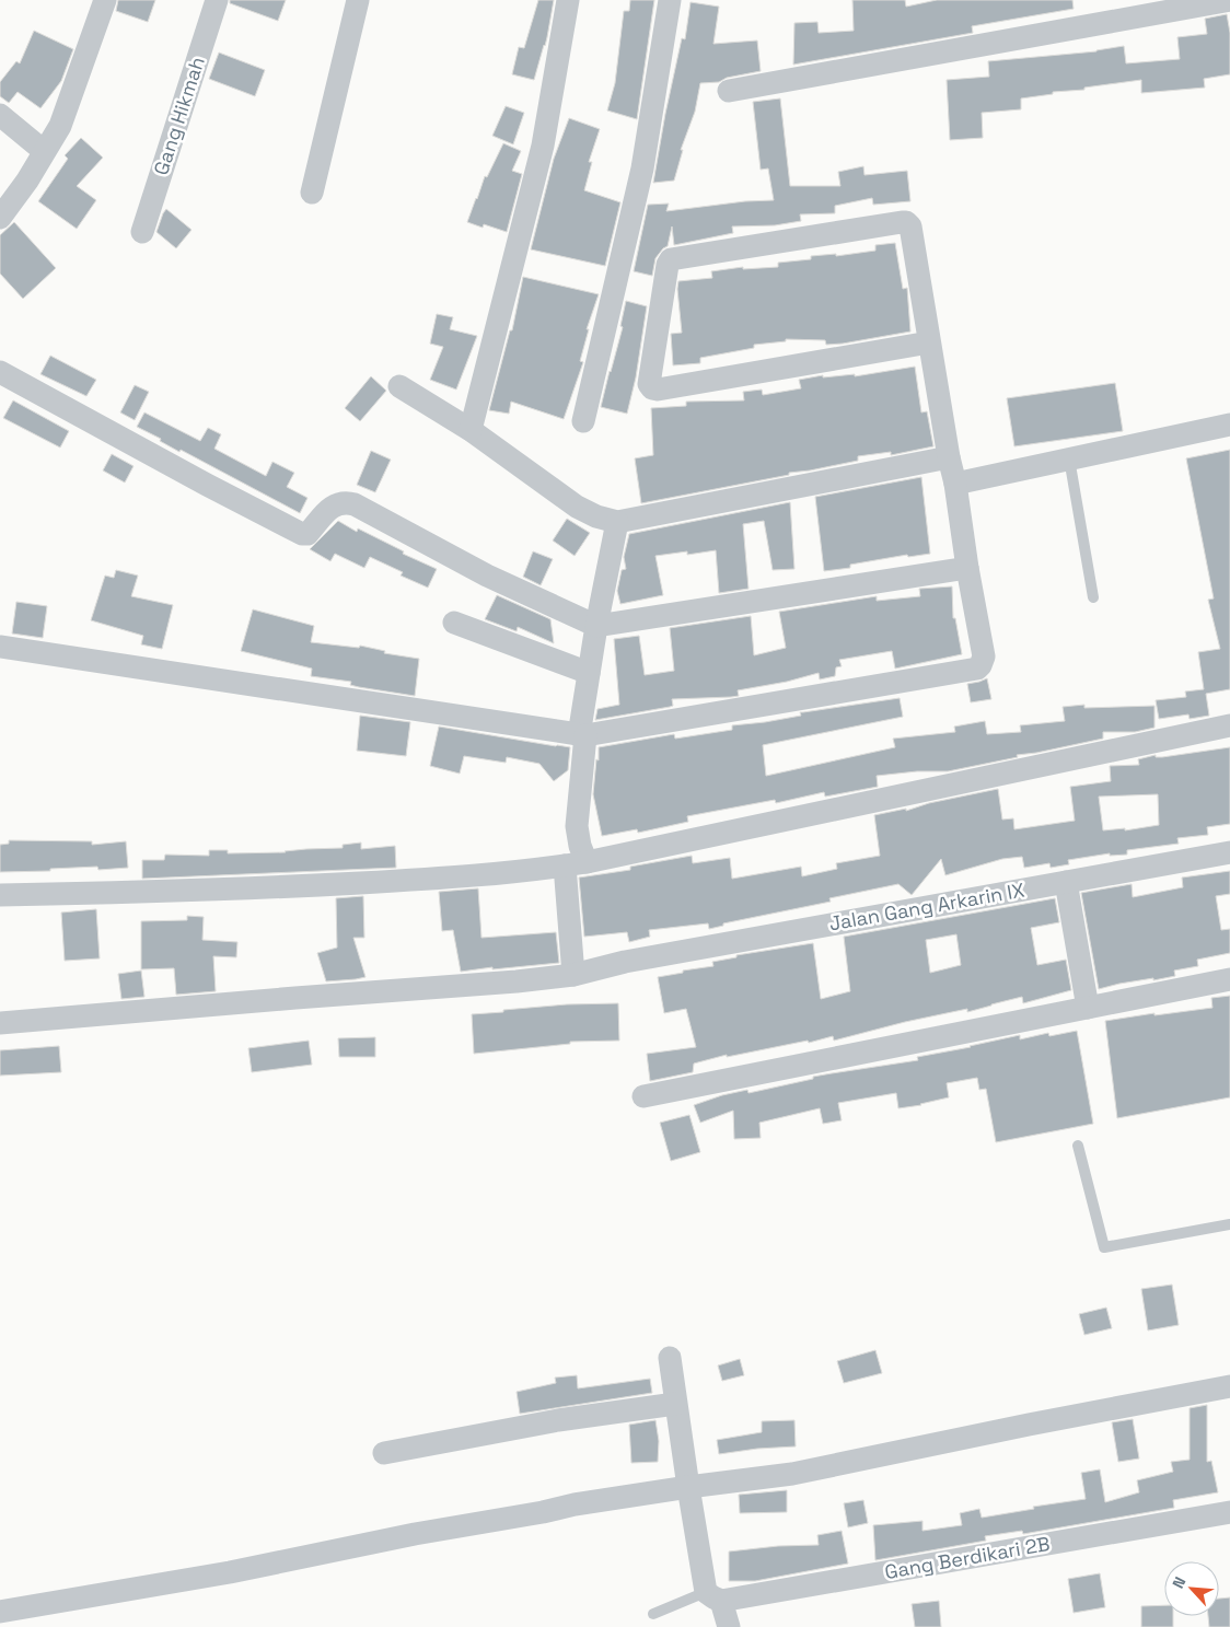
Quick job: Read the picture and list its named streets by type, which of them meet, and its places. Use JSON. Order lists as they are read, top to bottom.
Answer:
{
  "streets": {
    "street": ["Gang Hikmah", "Jalan Gang Arkarin IX", "Gang Berdikari 2B"]
  },
  "north": "top left"
}
